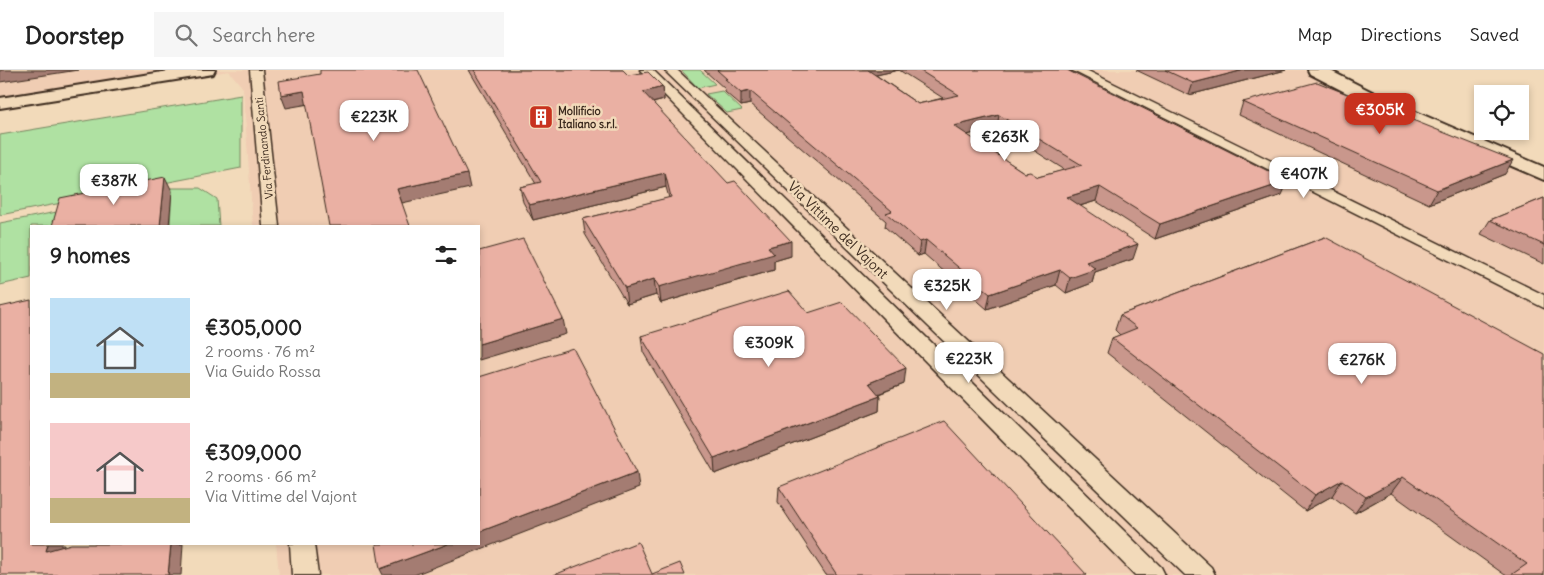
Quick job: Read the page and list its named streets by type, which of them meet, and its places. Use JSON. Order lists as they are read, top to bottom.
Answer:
{
  "streets": {
    "street": ["Via Ferdinando Santi", "Via Vittime del Vajont"]
  },
  "places": {
    "building": ["Mollificio Italiano s.r.l."]
  },
  "page": {
    "header": "Doorstep",
    "search": "Search here",
    "nav": ["Map", "Directions", "Saved"],
    "price": [
      "€305K",
      "€223K",
      "€263K",
      "€407K",
      "€387K",
      "€325K",
      "€309K",
      "€223K",
      "€276K"
    ],
    "heading": "9 homes",
    "list": [
      {
        "name": "€305,000",
        "note": "2 rooms · 76 m² · Via Guido Rossa"
      },
      {
        "name": "€309,000",
        "note": "2 rooms · 66 m² · Via Vittime del Vajont"
      }
    ]
  }
}
